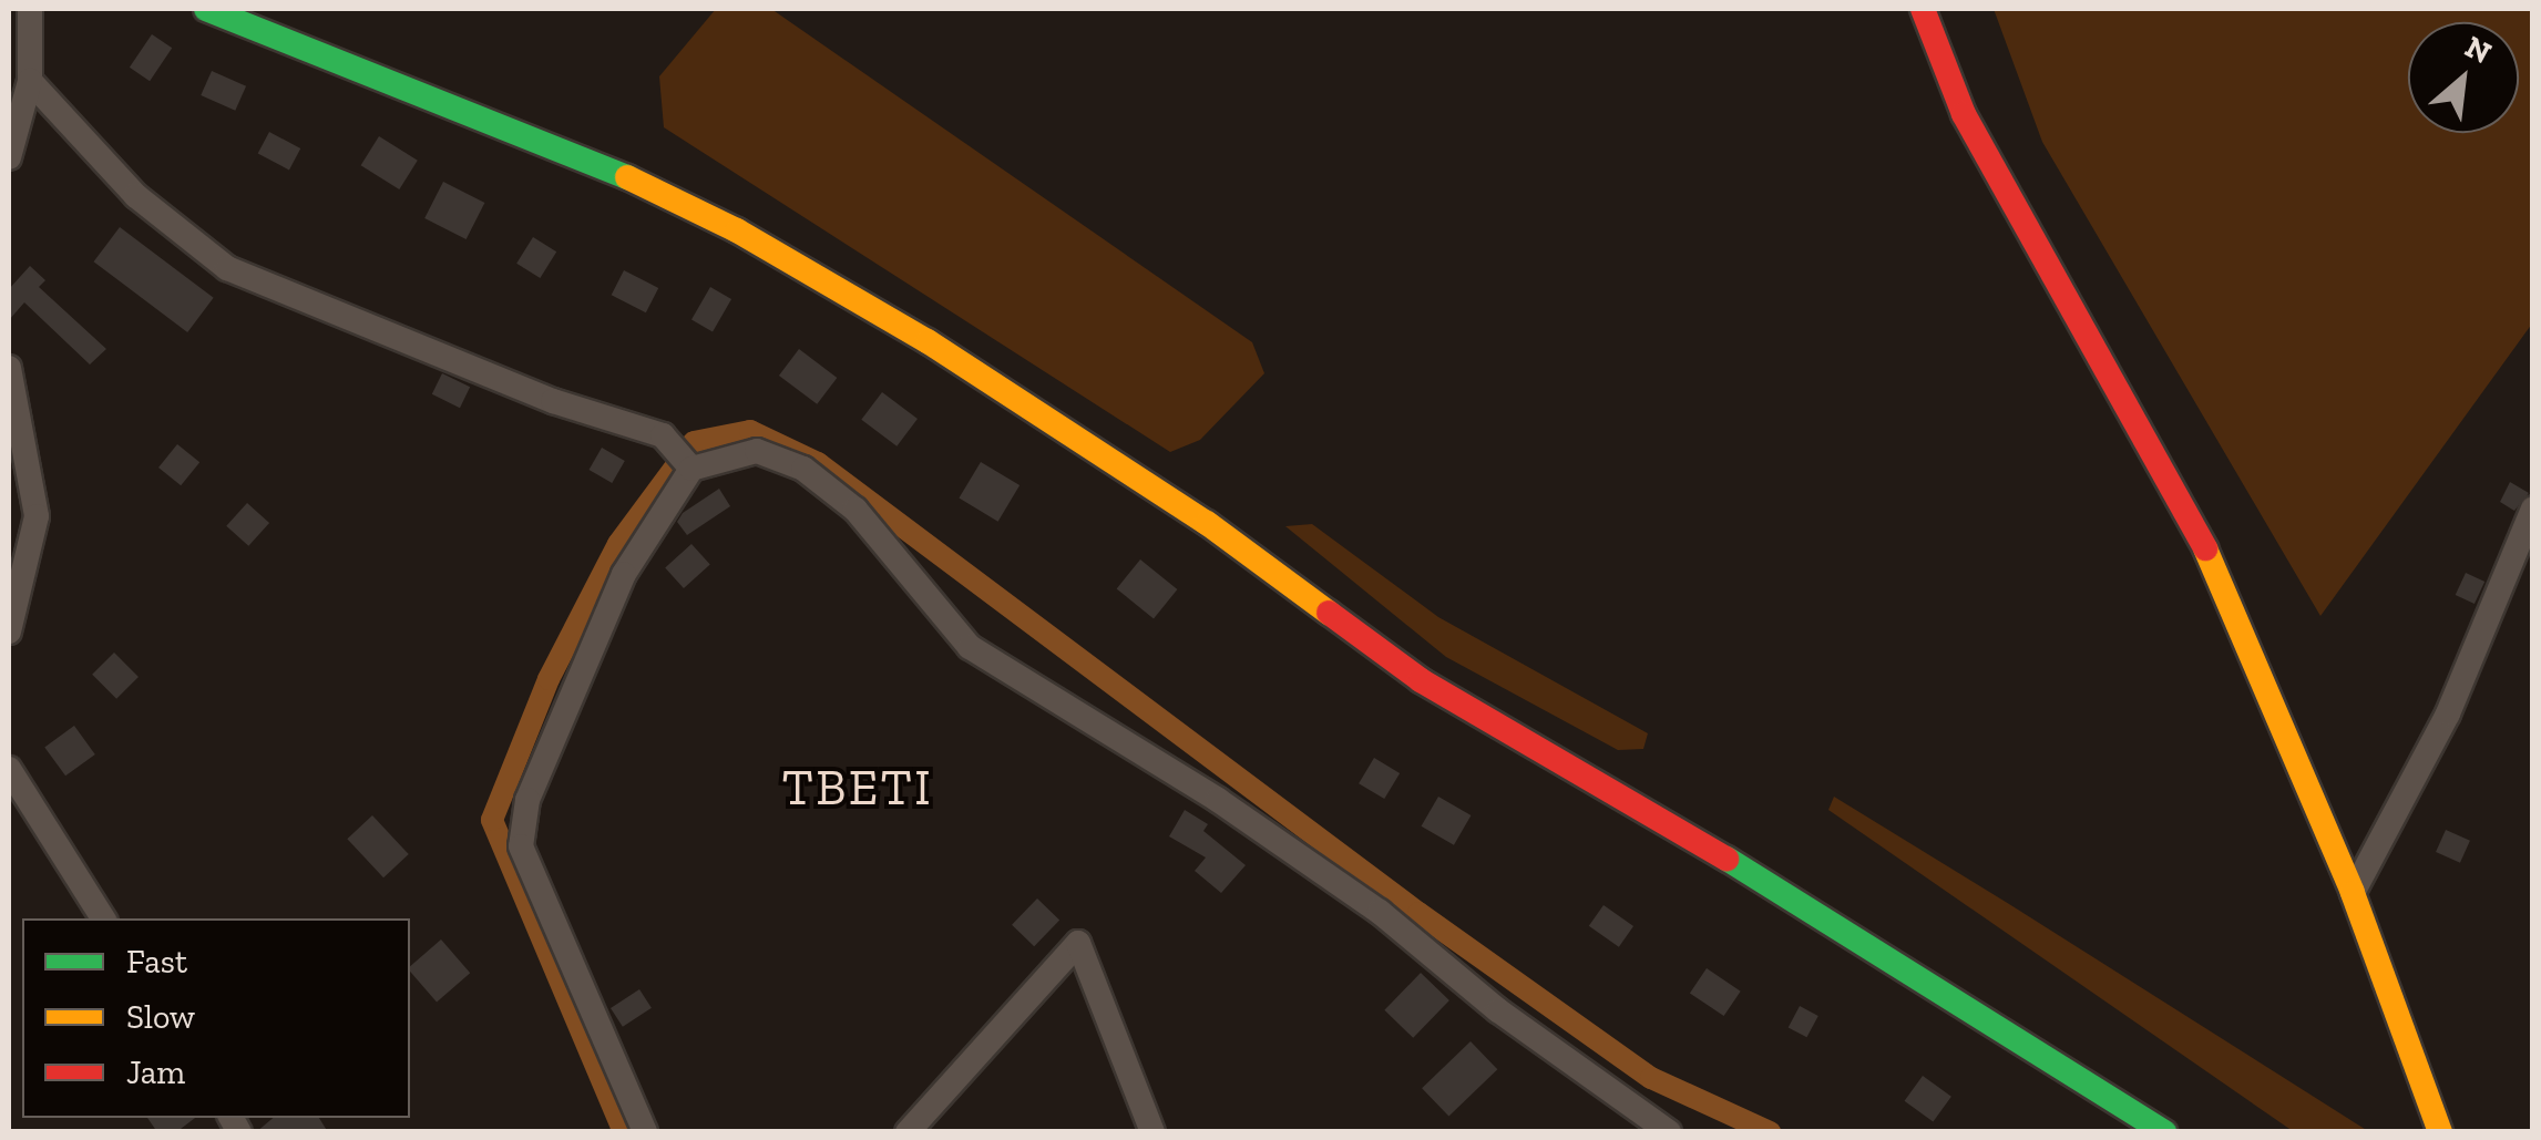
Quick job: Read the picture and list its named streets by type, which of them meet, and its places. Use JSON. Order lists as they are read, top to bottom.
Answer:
{
  "districts": ["TBETI"],
  "legend": ["Fast", "Slow", "Jam"],
  "north": "top right"
}
